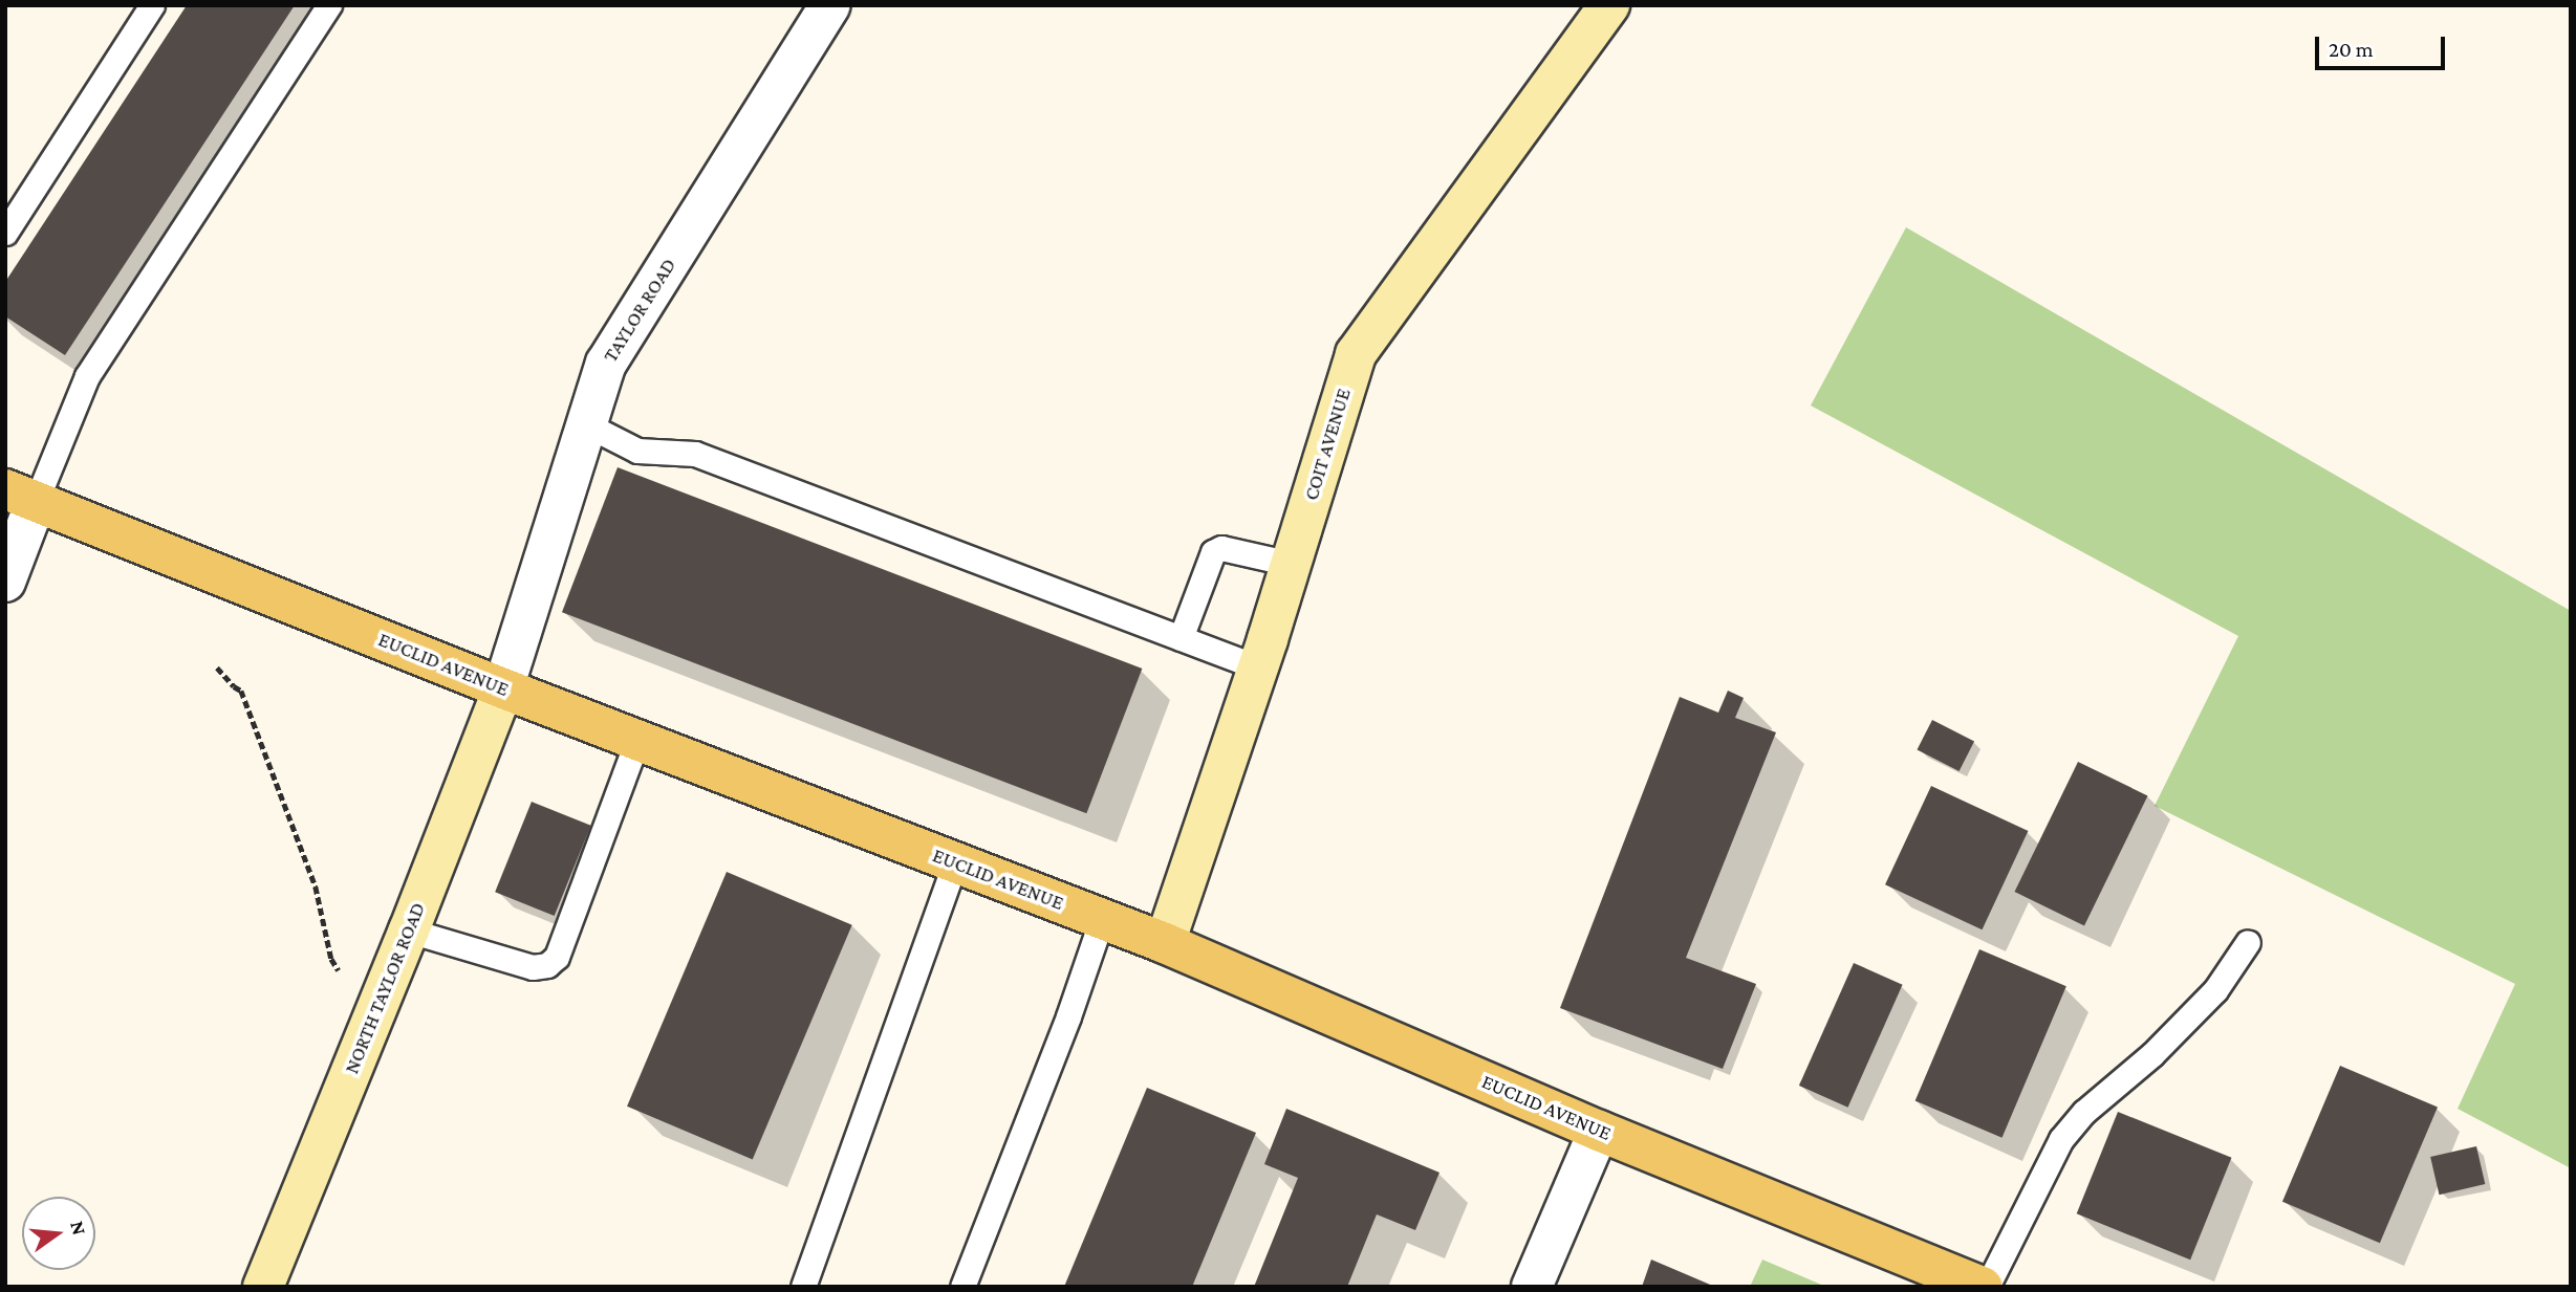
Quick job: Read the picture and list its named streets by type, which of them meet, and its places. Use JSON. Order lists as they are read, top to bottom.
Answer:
{
  "streets": {
    "main road": ["EUCLID AVENUE"],
    "street": ["TAYLOR ROAD", "COIT AVENUE", "NORTH TAYLOR ROAD"]
  },
  "crossings": [
    ["TAYLOR ROAD", "EUCLID AVENUE"],
    ["TAYLOR ROAD", "NORTH TAYLOR ROAD"],
    ["COIT AVENUE", "EUCLID AVENUE"],
    ["EUCLID AVENUE", "NORTH TAYLOR ROAD"]
  ],
  "scale_bar": "20 m",
  "north": "right"
}
